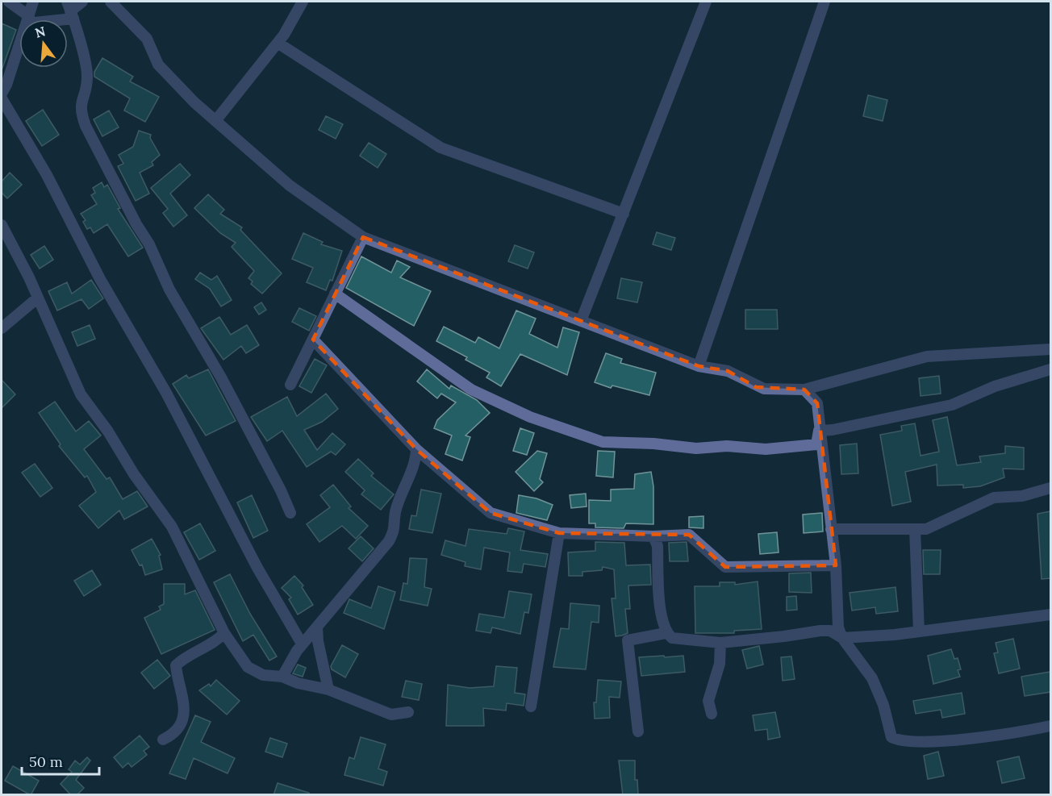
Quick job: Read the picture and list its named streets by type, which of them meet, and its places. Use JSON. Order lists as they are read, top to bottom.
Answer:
{
  "scale_bar": "50 m",
  "north": "top"
}
